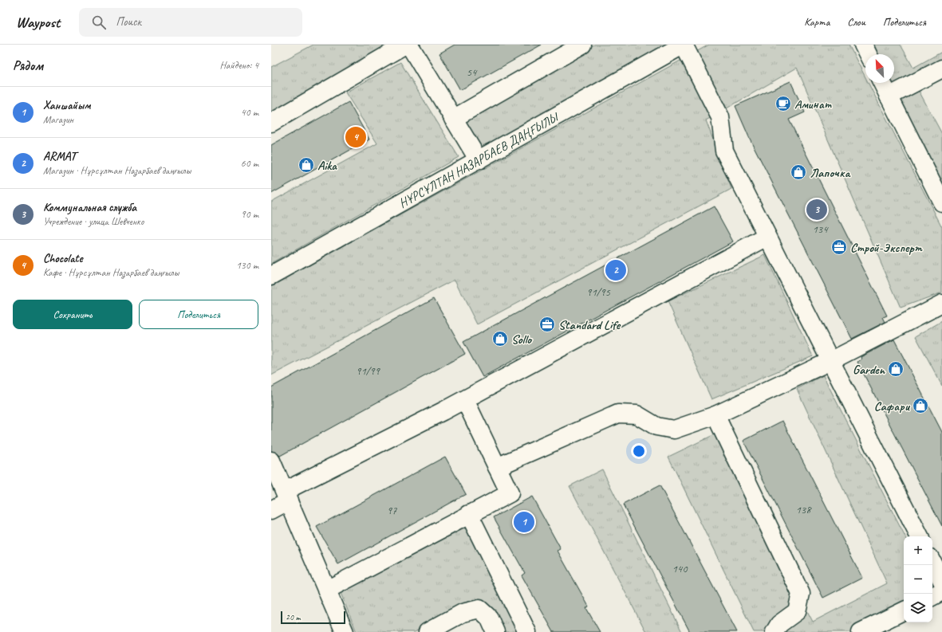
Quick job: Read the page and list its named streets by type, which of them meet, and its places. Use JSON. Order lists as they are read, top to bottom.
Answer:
{
  "streets": {
    "street": ["НҰРСҰЛТАН НАЗАРБАЕВ ДАҢҒЫЛЫ"]
  },
  "places": {
    "cafe": ["Аминат"],
    "shop": [
      "Aika",
      "Лапочка",
      "Sollo",
      "Garden",
      "Сафари"
    ],
    "office": ["Строй-Эксперт", "Standard Life"]
  },
  "house_numbers": [
    "54",
    "134",
    "91/95",
    "91/99",
    "138",
    "97",
    "140"
  ],
  "scale_bar": "20 m",
  "north": "top left",
  "page": {
    "header": "Waypost",
    "search": "Поиск",
    "nav": ["Карта", "Слои", "Поделиться"],
    "heading": ["Рядом", "Найдено: 4"],
    "list": [
      {
        "mark": "1",
        "name": "Ханшайым",
        "note": "Магазин",
        "value": "40 m"
      },
      {
        "mark": "2",
        "name": "ARMAT",
        "note": "Магазин · Нұрсұлтан Назарбаев даңғылы",
        "value": "60 m"
      },
      {
        "mark": "3",
        "name": "Коммунальная служба",
        "note": "Учреждение · улица Шевченко",
        "value": "90 m"
      },
      {
        "mark": "4",
        "name": "Chocolate",
        "note": "Кафе · Нұрсұлтан Назарбаев даңғылы",
        "value": "130 m"
      }
    ],
    "pins": [
      "4",
      "3",
      "2",
      "1"
    ],
    "buttons": ["Сохранить", "Поделиться"],
    "map_buttons": ["+", "−"],
    "scale": "20 m"
  }
}
